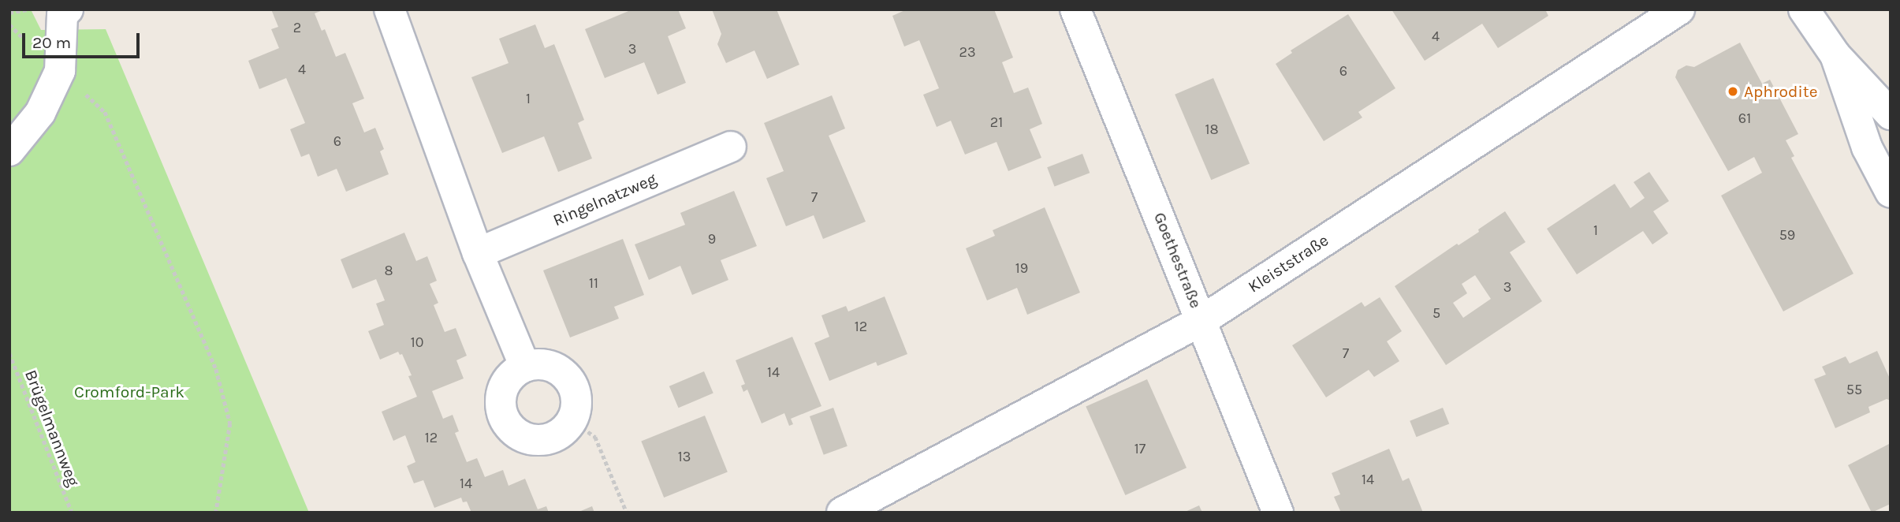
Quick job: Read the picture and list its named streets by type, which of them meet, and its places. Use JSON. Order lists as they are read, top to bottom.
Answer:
{
  "streets": {
    "street": ["Ringelnatzweg", "Goethestraße", "Kleiststraße"],
    "path": ["Brügelmannweg"]
  },
  "crossings": [
    ["Goethestraße", "Kleiststraße"]
  ],
  "parks": ["Cromford-Park"],
  "places": ["Aphrodite"],
  "house_numbers": [
    "2",
    "4",
    "3",
    "23",
    "4",
    "6",
    "1",
    "61",
    "21",
    "18",
    "6",
    "7",
    "1",
    "59",
    "9",
    "19",
    "8",
    "11",
    "3",
    "5",
    "12",
    "10",
    "7",
    "14",
    "55",
    "12",
    "17",
    "13",
    "14",
    "14"
  ],
  "scale_bar": "20 m"
}
